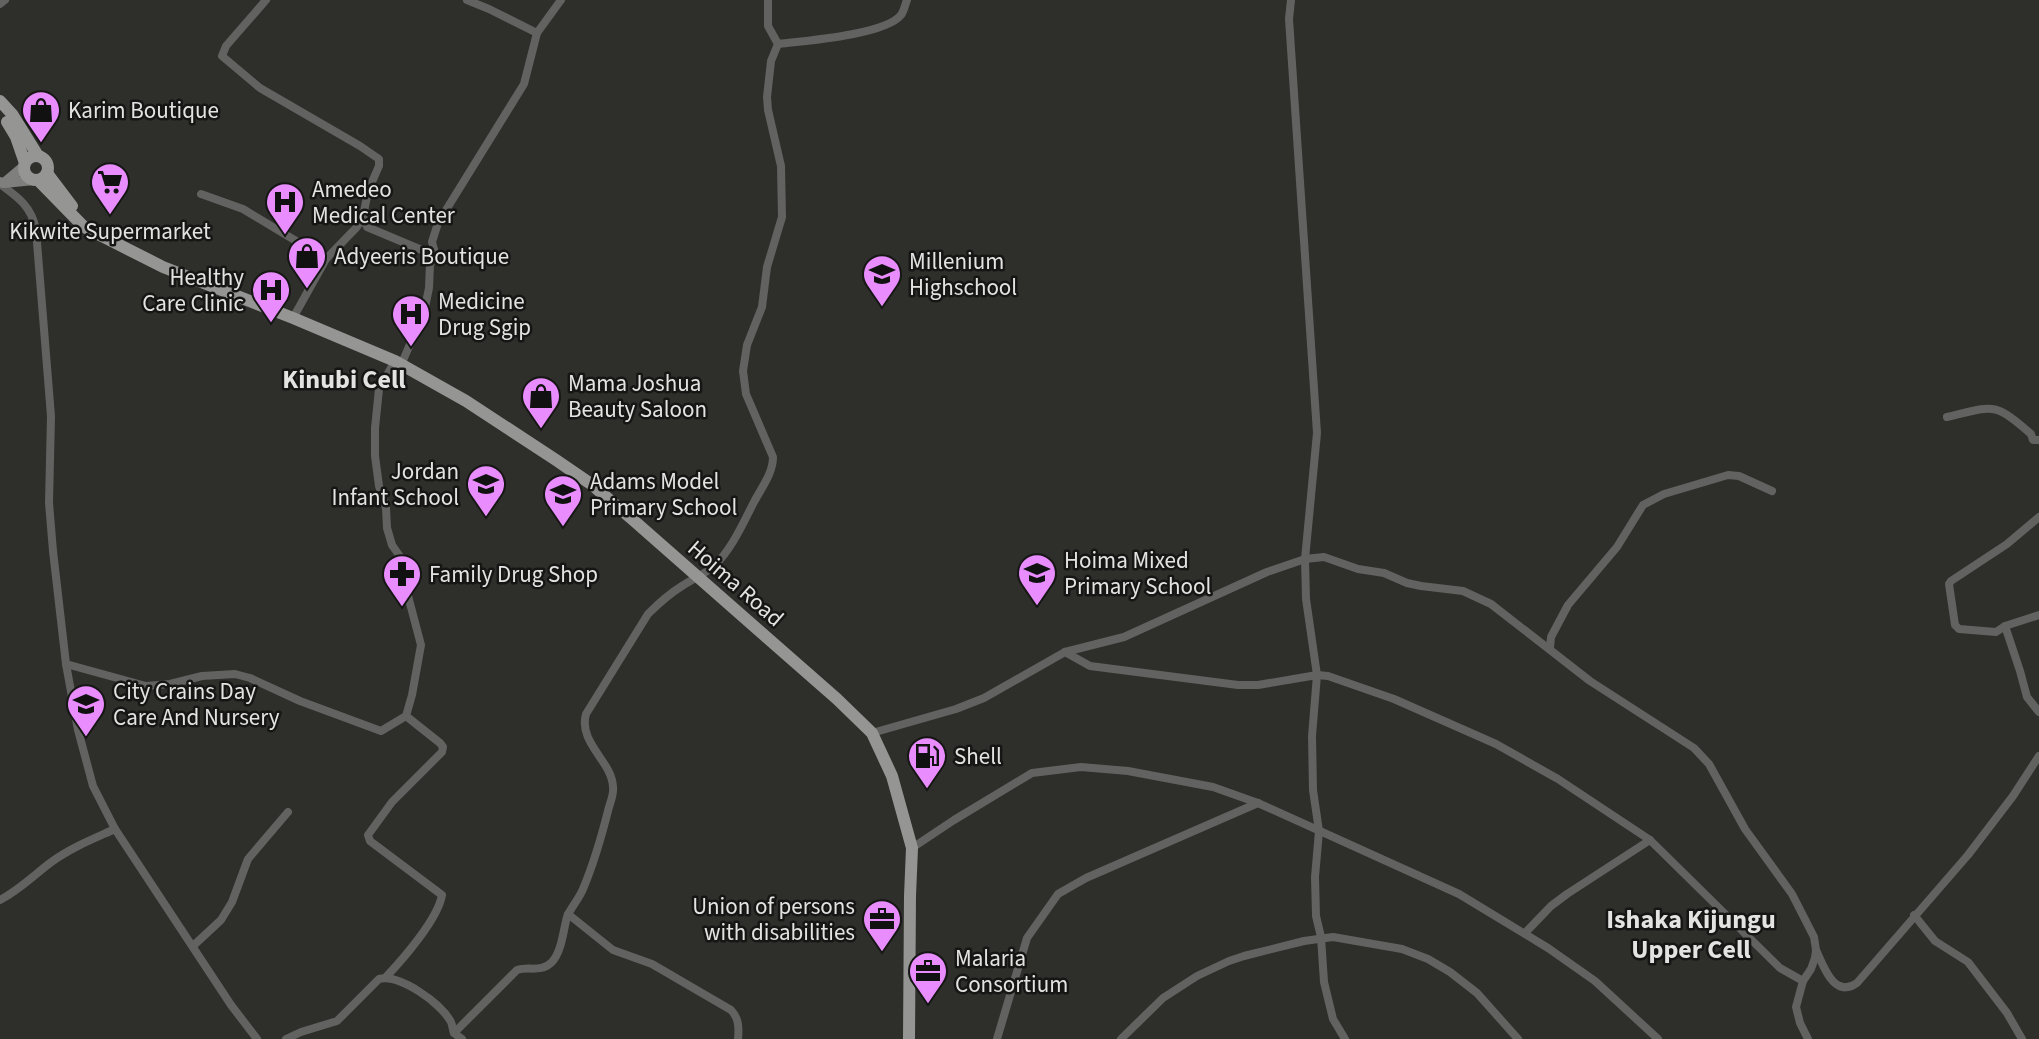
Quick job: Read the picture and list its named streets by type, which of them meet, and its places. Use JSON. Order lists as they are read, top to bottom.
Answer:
{
  "streets": {
    "main road": ["Hoima Road"]
  },
  "districts": ["Kinubi Cell", "Ishaka Kijungu Upper Cell"],
  "places": {
    "shop": ["Karim Boutique", "Adyeeris Boutique", "Mama Joshua Beauty Saloon"],
    "supermarket": ["Kikwite Supermarket"],
    "hospital": ["Amedeo Medical Center", "Healthy Care Clinic", "Medicine Drug Sgip"],
    "school or university": [
      "Millenium Highschool",
      "Jordan Infant School",
      "Adams Model Primary School",
      "Hoima Mixed Primary School",
      "City Crains Day Care And Nursery"
    ],
    "pharmacy": ["Family Drug Shop"],
    "fuel station": ["Shell"],
    "office": ["Union of persons with disabilities", "Malaria Consortium"]
  }
}
